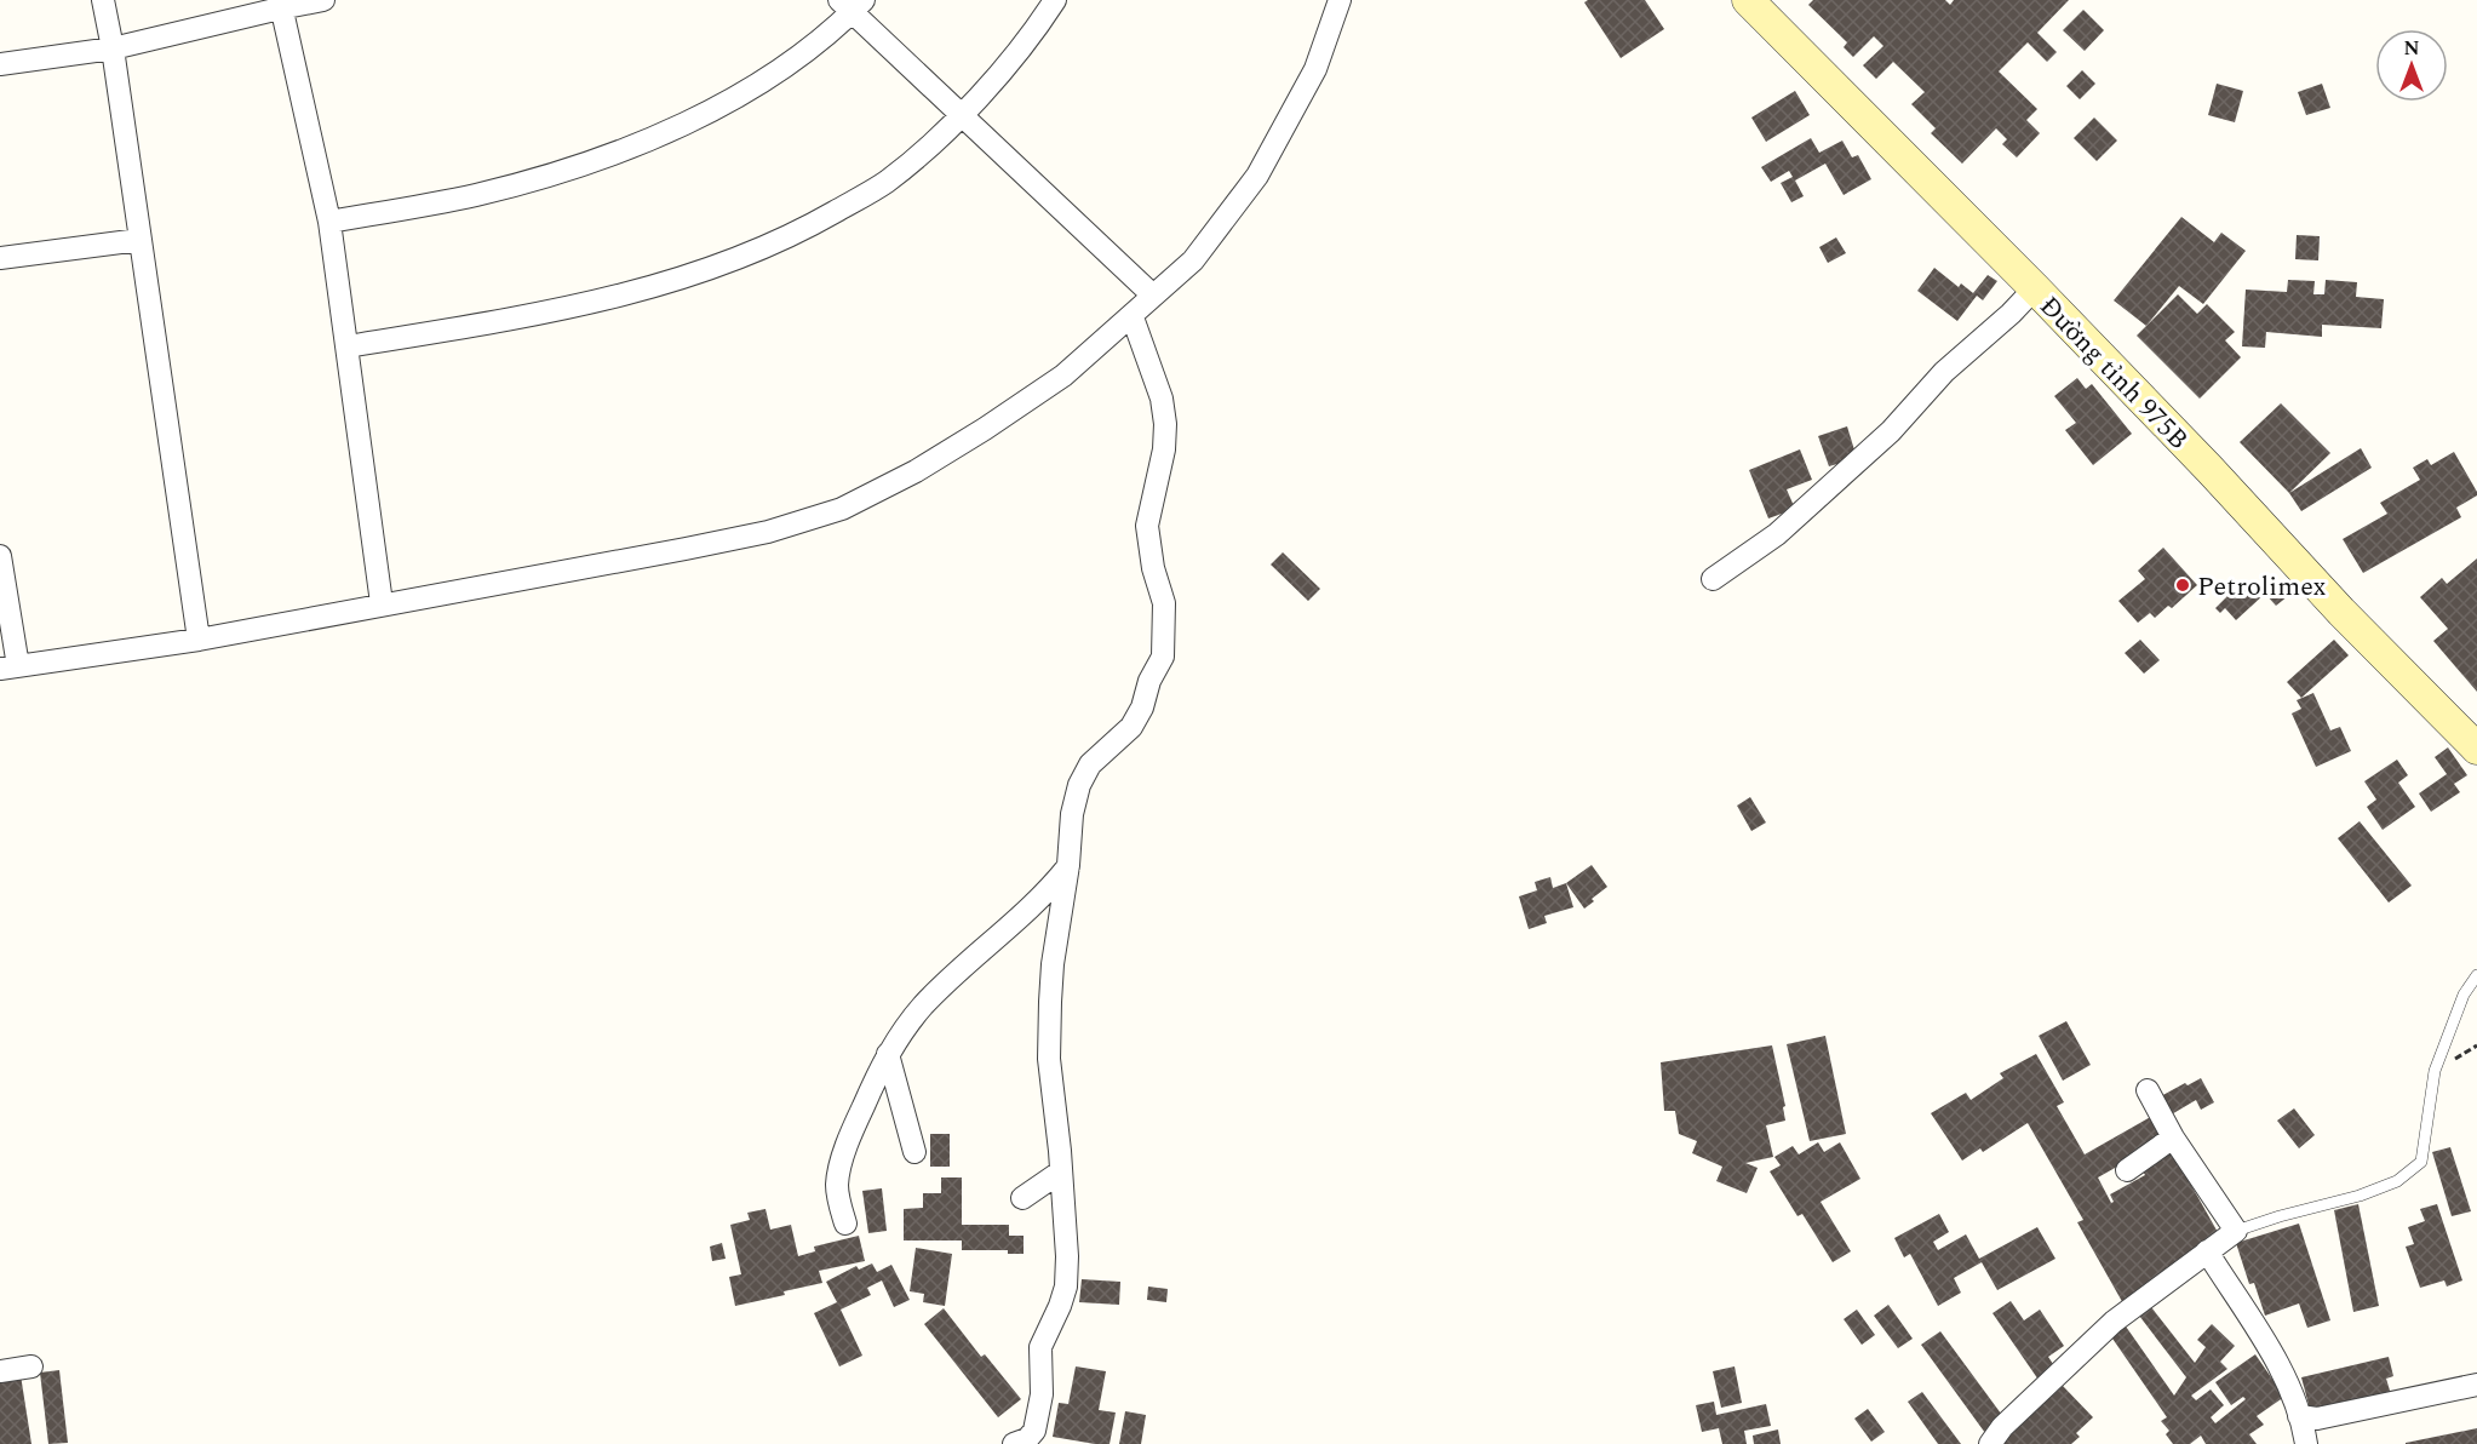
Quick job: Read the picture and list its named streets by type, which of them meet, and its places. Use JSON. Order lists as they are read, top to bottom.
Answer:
{
  "streets": {
    "main road": ["Đường tỉnh 975B"]
  },
  "places": ["Petrolimex"],
  "north": "top"
}
